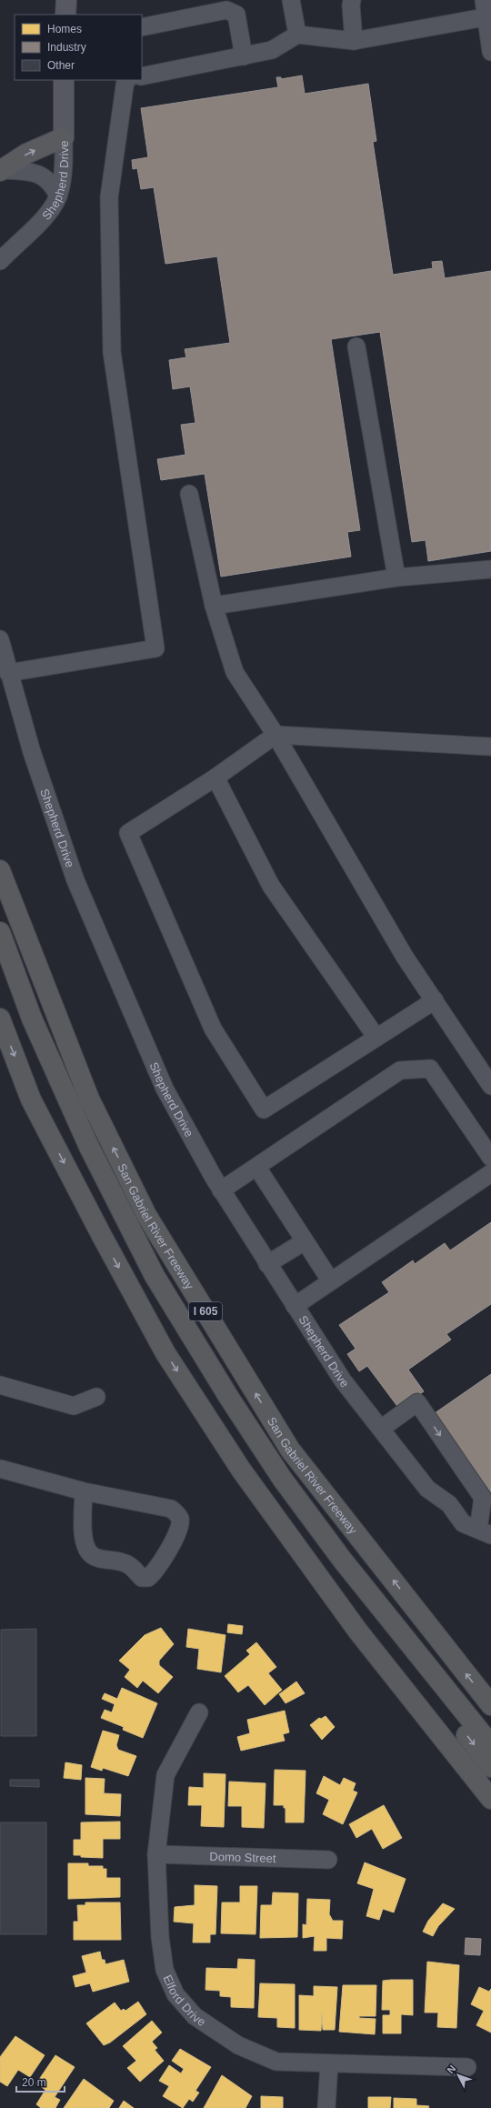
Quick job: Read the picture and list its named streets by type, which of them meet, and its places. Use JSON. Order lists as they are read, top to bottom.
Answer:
{
  "streets": {
    "highway": ["San Gabriel River Freeway", "I 605"],
    "main road": ["Shepherd Drive"],
    "street": ["Domo Street", "Elford Drive"]
  },
  "crossings": [
    ["Domo Street", "Elford Drive"]
  ],
  "legend": ["Homes", "Industry", "Other"],
  "scale_bar": "20 m",
  "north": "top left"
}
